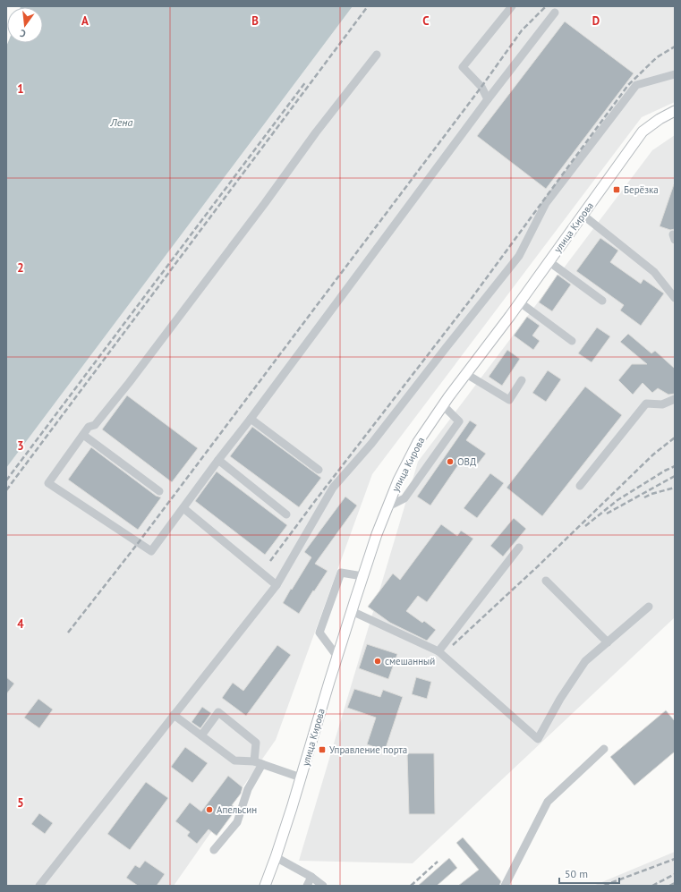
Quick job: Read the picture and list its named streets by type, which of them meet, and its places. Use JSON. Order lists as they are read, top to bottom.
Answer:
{
  "streets": {
    "main road": ["улица Кирова"]
  },
  "water": ["Лена"],
  "places": {
    "transit": ["Берёзка", "Управление порта"],
    "other": ["ОВД", "смешанный", "Апельсин"]
  },
  "scale_bar": "50 m",
  "north": "bottom",
  "grid": {
    "columns": [
      "A",
      "B",
      "C",
      "D"
    ],
    "rows": [
      "1",
      "2",
      "3",
      "4",
      "5"
    ]
  }
}
